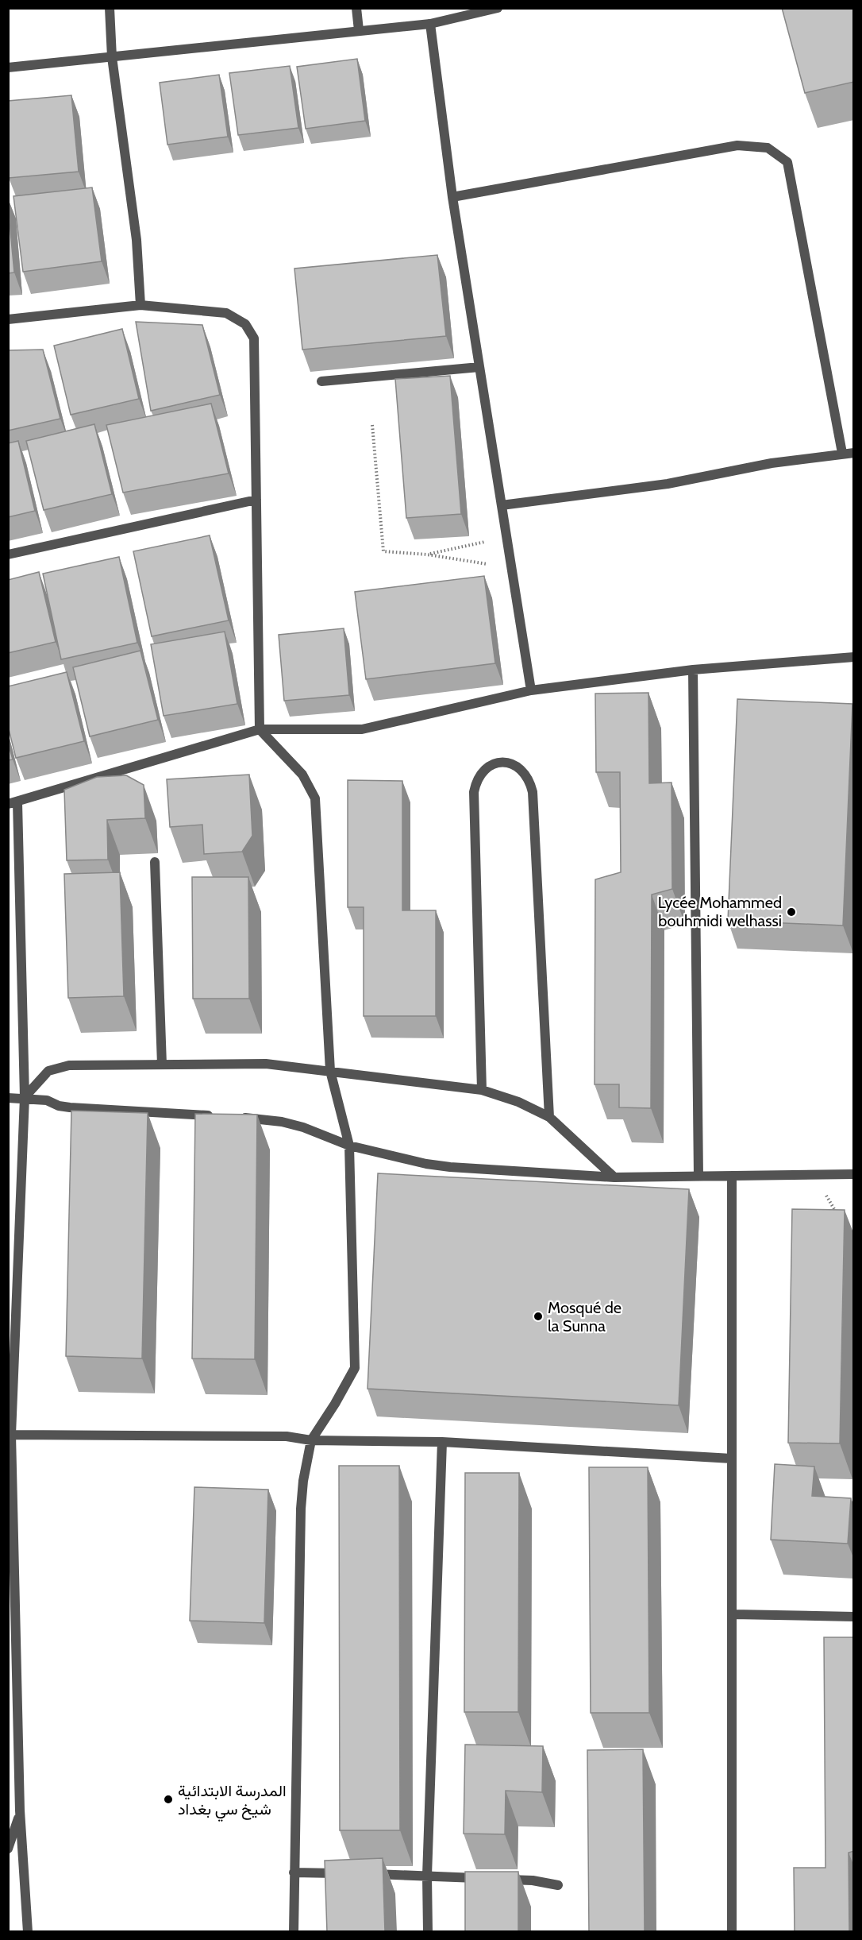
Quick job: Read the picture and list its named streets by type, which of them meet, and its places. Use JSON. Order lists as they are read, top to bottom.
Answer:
{
  "places": ["Lycée Mohammed bouhmidi welhassi", "Mosqué de la Sunna", "المدرسة الابتدائية شيخ سي بغداد"]
}
